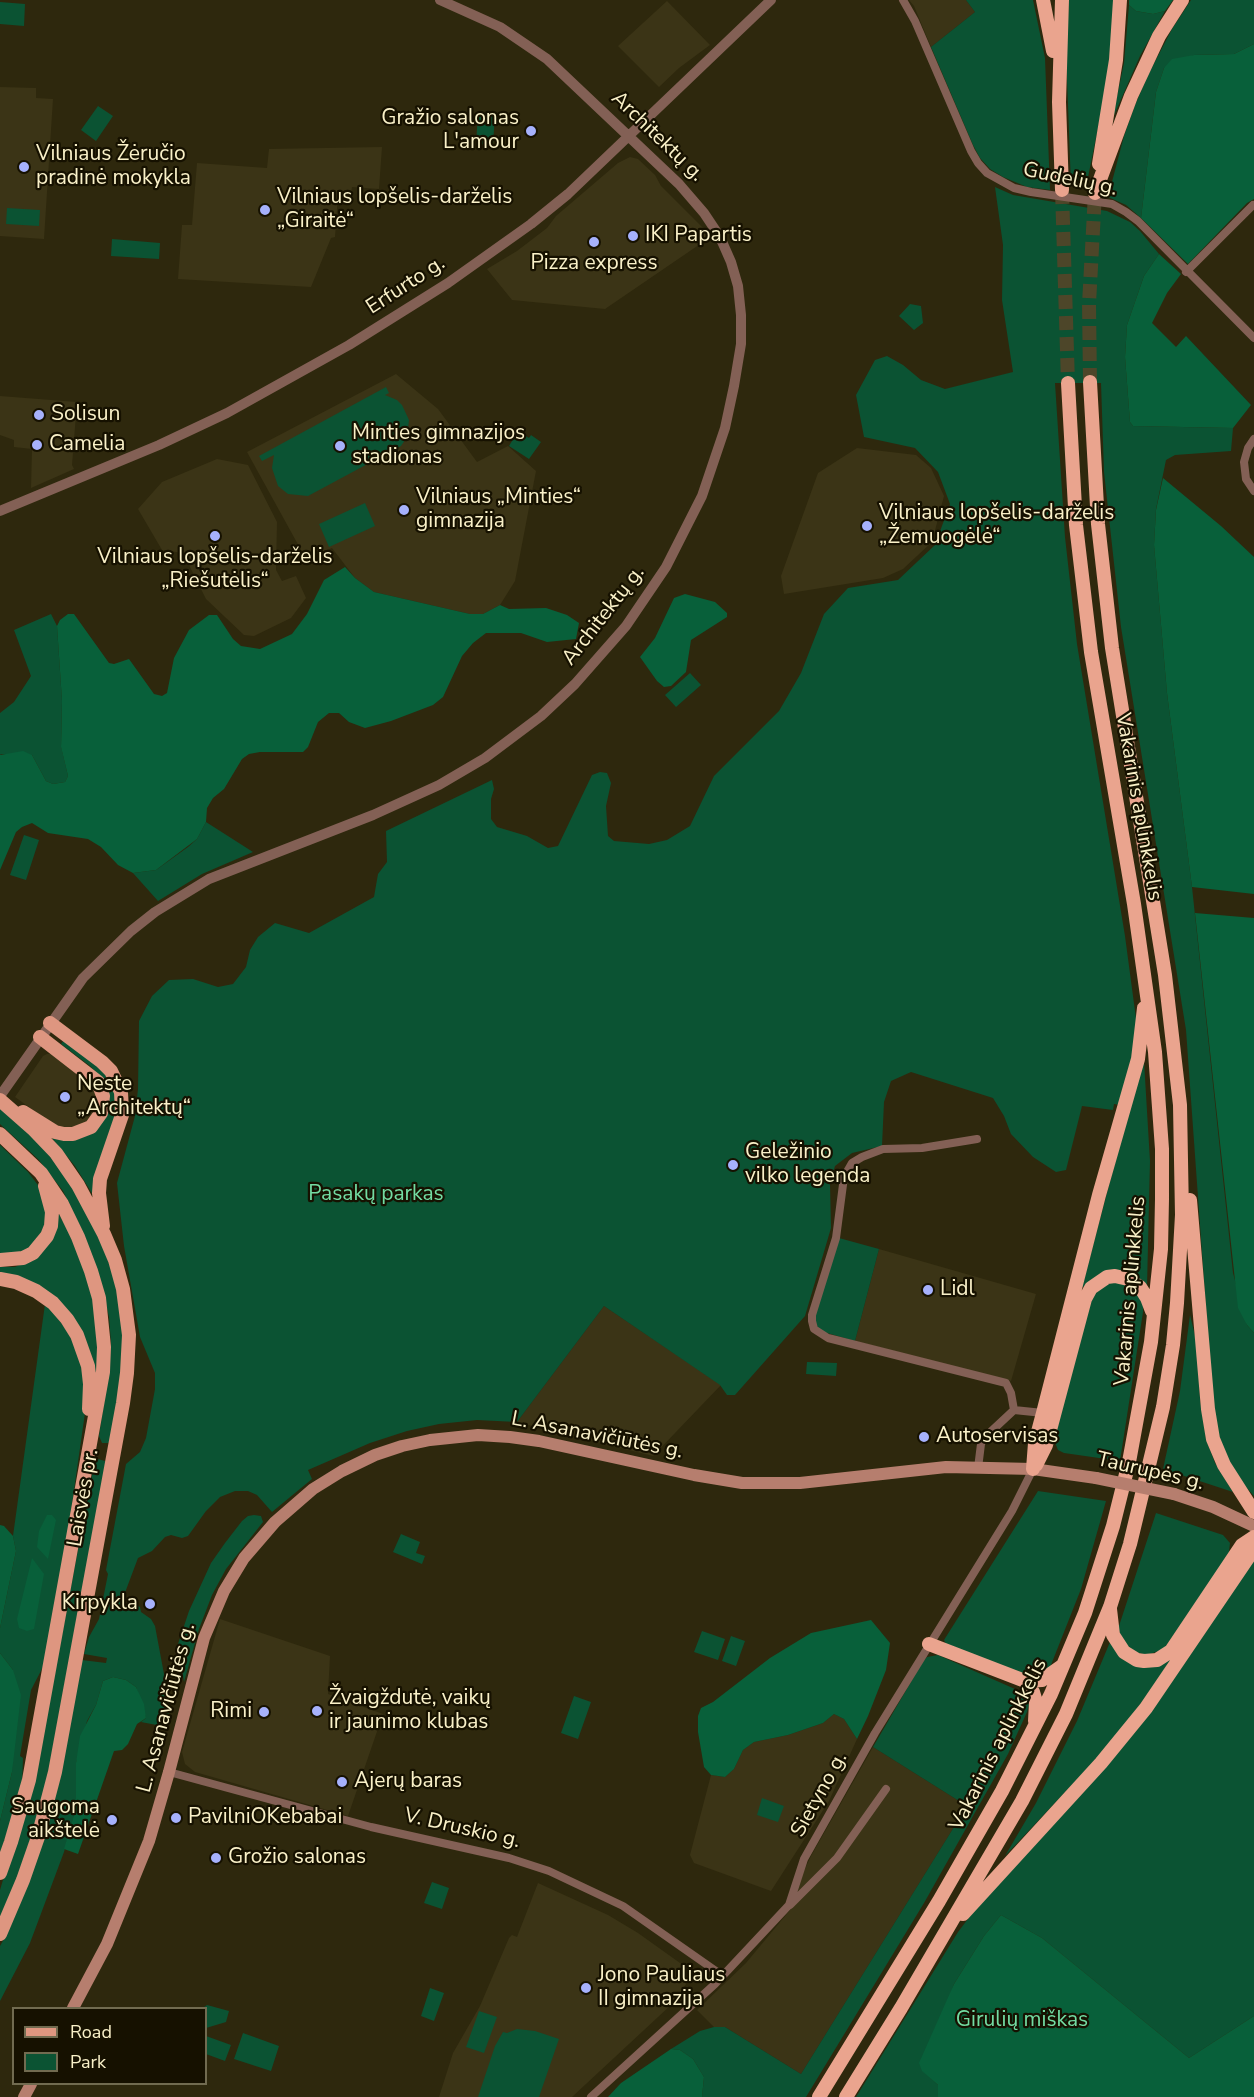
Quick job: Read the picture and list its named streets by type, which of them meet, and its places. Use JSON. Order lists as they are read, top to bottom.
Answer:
{
  "streets": {
    "highway": ["Vakarinis aplinkkelis"],
    "main road": ["L. Asanavičiūtės g.", "Taurupės g.", "Laisvės pr."],
    "street": [
      "Architektų g.",
      "Gudelių g.",
      "Erfurto g.",
      "Sietyno g.",
      "V. Druskio g."
    ]
  },
  "crossings": [
    ["Architektų g.", "Erfurto g."],
    ["Architektų g.", "Laisvės pr."],
    ["L. Asanavičiūtės g.", "Taurupės g."],
    ["L. Asanavičiūtės g.", "Sietyno g."],
    ["L. Asanavičiūtės g.", "V. Druskio g."],
    ["Taurupės g.", "Sietyno g."],
    ["Sietyno g.", "V. Druskio g."]
  ],
  "parks": ["Pasakų parkas", "Girulių miškas"],
  "places": [
    "Gražio salonas L'amour",
    "Vilniaus Žėručio pradinė mokykla",
    "Vilniaus lopšelis-darželis „Giraitė“",
    "IKI Papartis",
    "Pizza express",
    "Solisun",
    "Camelia",
    "Minties gimnazijos stadionas",
    "Vilniaus „Minties“ gimnazija",
    "Vilniaus lopšelis-darželis „Žemuogėlė“",
    "Vilniaus lopšelis-darželis „Riešutėlis“",
    "Neste „Architektų“",
    "Geležinio vilko legenda",
    "Lidl",
    "Autoservisas",
    "Kirpykla",
    "Žvaigždutė, vaikų ir jaunimo klubas",
    "Rimi",
    "Ajerų baras",
    "PavilniOKebabai",
    "Saugoma aikštelė",
    "Grožio salonas",
    "Jono Pauliaus II gimnazija"
  ],
  "legend": ["Road", "Park"]
}
